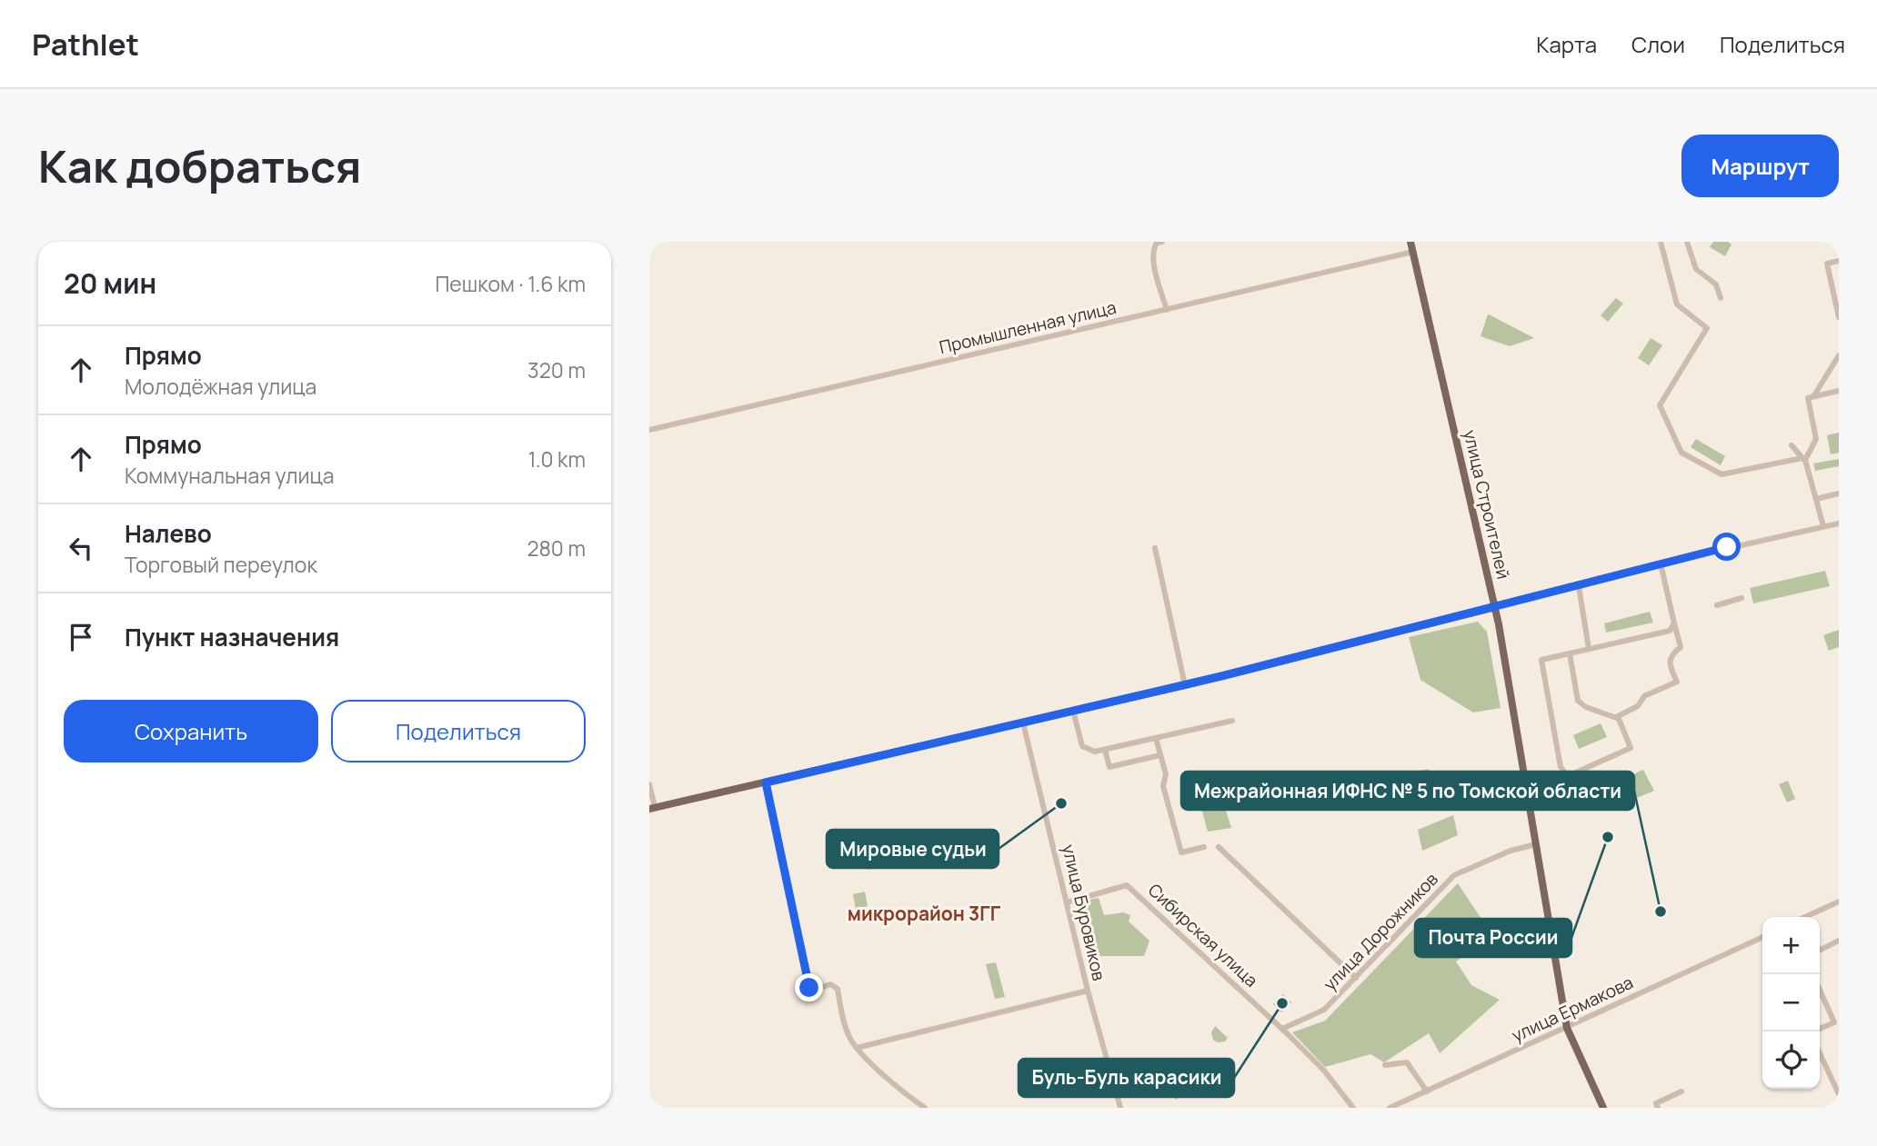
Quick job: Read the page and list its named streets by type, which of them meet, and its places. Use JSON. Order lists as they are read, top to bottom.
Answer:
{
  "streets": {
    "main road": ["улица Строителей"],
    "street": [
      "Промышленная улица",
      "улица Буровиков",
      "улица Дорожников",
      "Сибирская улица",
      "улица Ермакова"
    ]
  },
  "crossings": [
    ["Промышленная улица", "улица Строителей"],
    ["улица Строителей", "улица Дорожников"],
    ["улица Строителей", "улица Ермакова"],
    ["улица Буровиков", "Сибирская улица"],
    ["улица Дорожников", "Сибирская улица"]
  ],
  "districts": ["микрорайон 3ГГ"],
  "places": [
    "Мировые судьи",
    "Почта России",
    "Межрайонная ИФНС № 5 по Томской области",
    "Буль-Буль карасики"
  ],
  "page": {
    "header": "Pathlet",
    "nav": ["Карта", "Слои", "Поделиться"],
    "buttons": [
      "Маршрут",
      ["Сохранить", "Поделиться"]
    ],
    "title": "Как добраться",
    "heading": ["20 мин", "Пешком · 1.6 km"],
    "list": [
      ["Прямо", "Молодёжная улица", "320 m"],
      ["Прямо", "Коммунальная улица", "1.0 km"],
      ["Налево", "Торговый переулок", "280 m"],
      "Пункт назначения"
    ],
    "map_buttons": ["+", "−"]
  }
}
